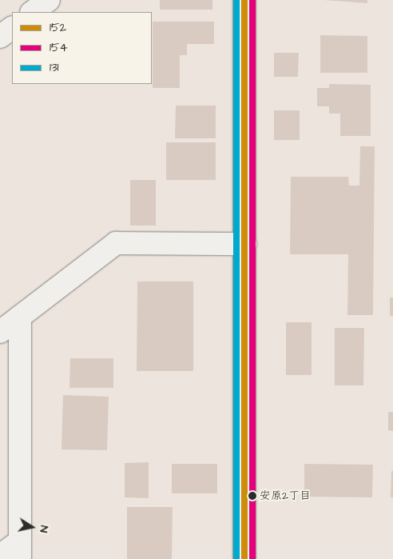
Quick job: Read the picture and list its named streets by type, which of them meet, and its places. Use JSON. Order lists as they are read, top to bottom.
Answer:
{
  "places": ["安原2丁目"],
  "lines": ["transit line 152", "transit line 154", "transit line 131"],
  "legend": ["152", "154", "131"],
  "north": "right"
}
